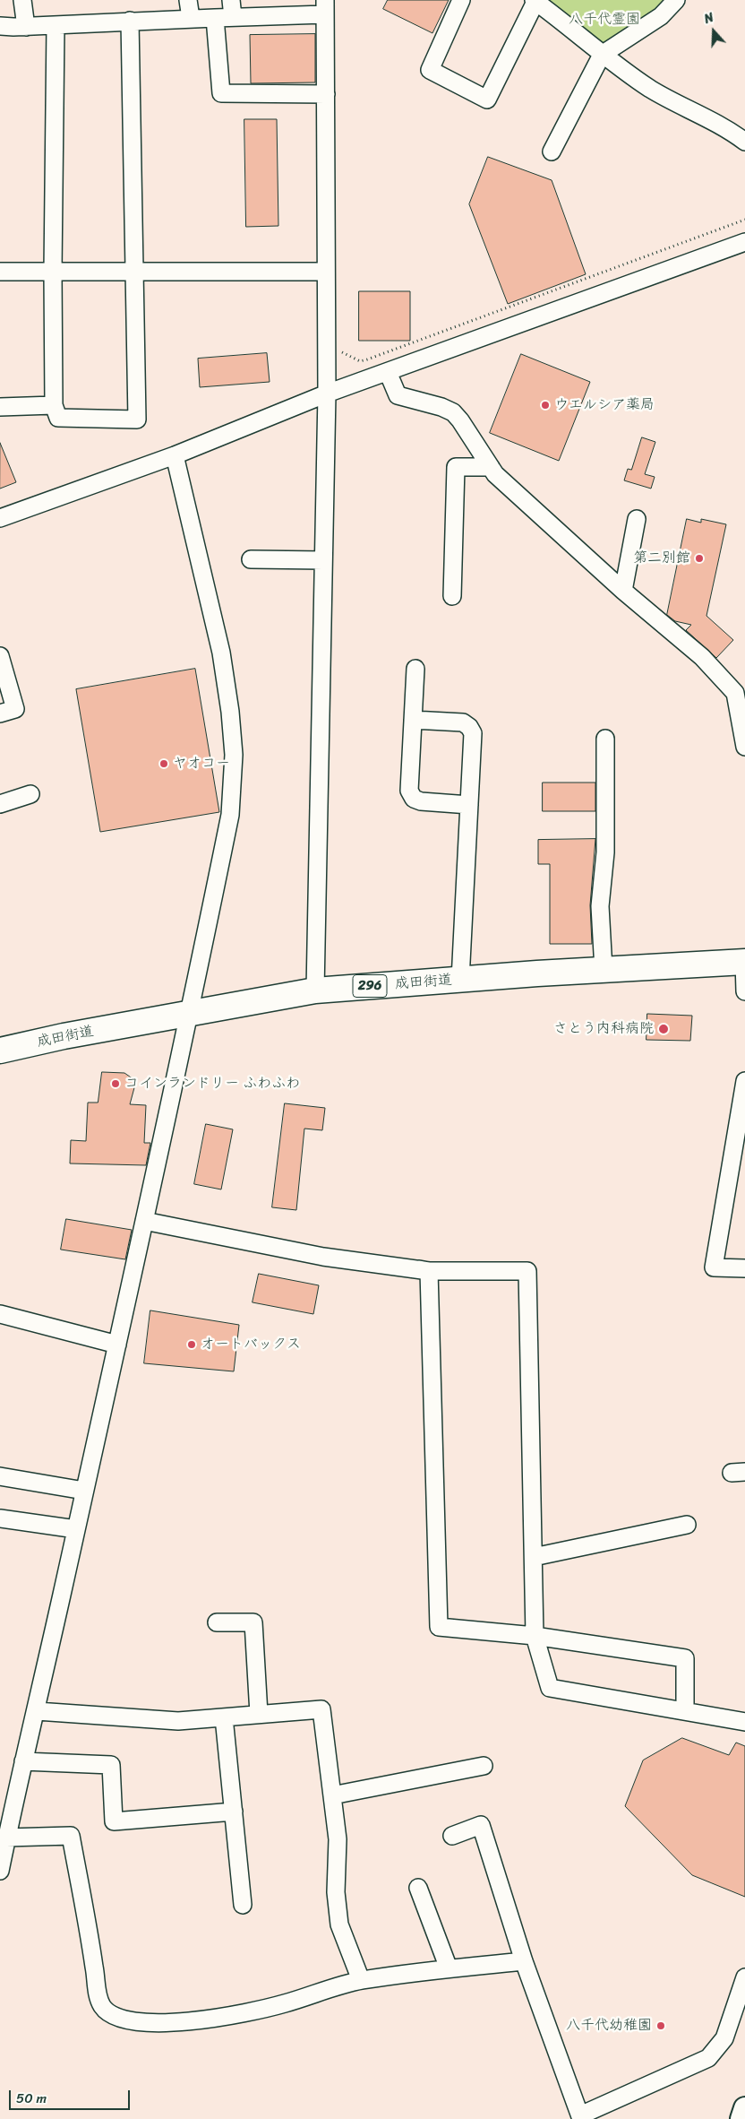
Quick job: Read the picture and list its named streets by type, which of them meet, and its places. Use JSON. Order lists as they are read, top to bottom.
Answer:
{
  "streets": {
    "highway": ["成田街道", "296"]
  },
  "parks": ["八千代霊園"],
  "places": [
    "ウエルシア薬局",
    "第二別館",
    "ヤオコー",
    "さとう内科病院",
    "コインランドリー ふわふわ",
    "オートバックス",
    "八千代幼稚園"
  ],
  "scale_bar": "50 m",
  "north": "top"
}
